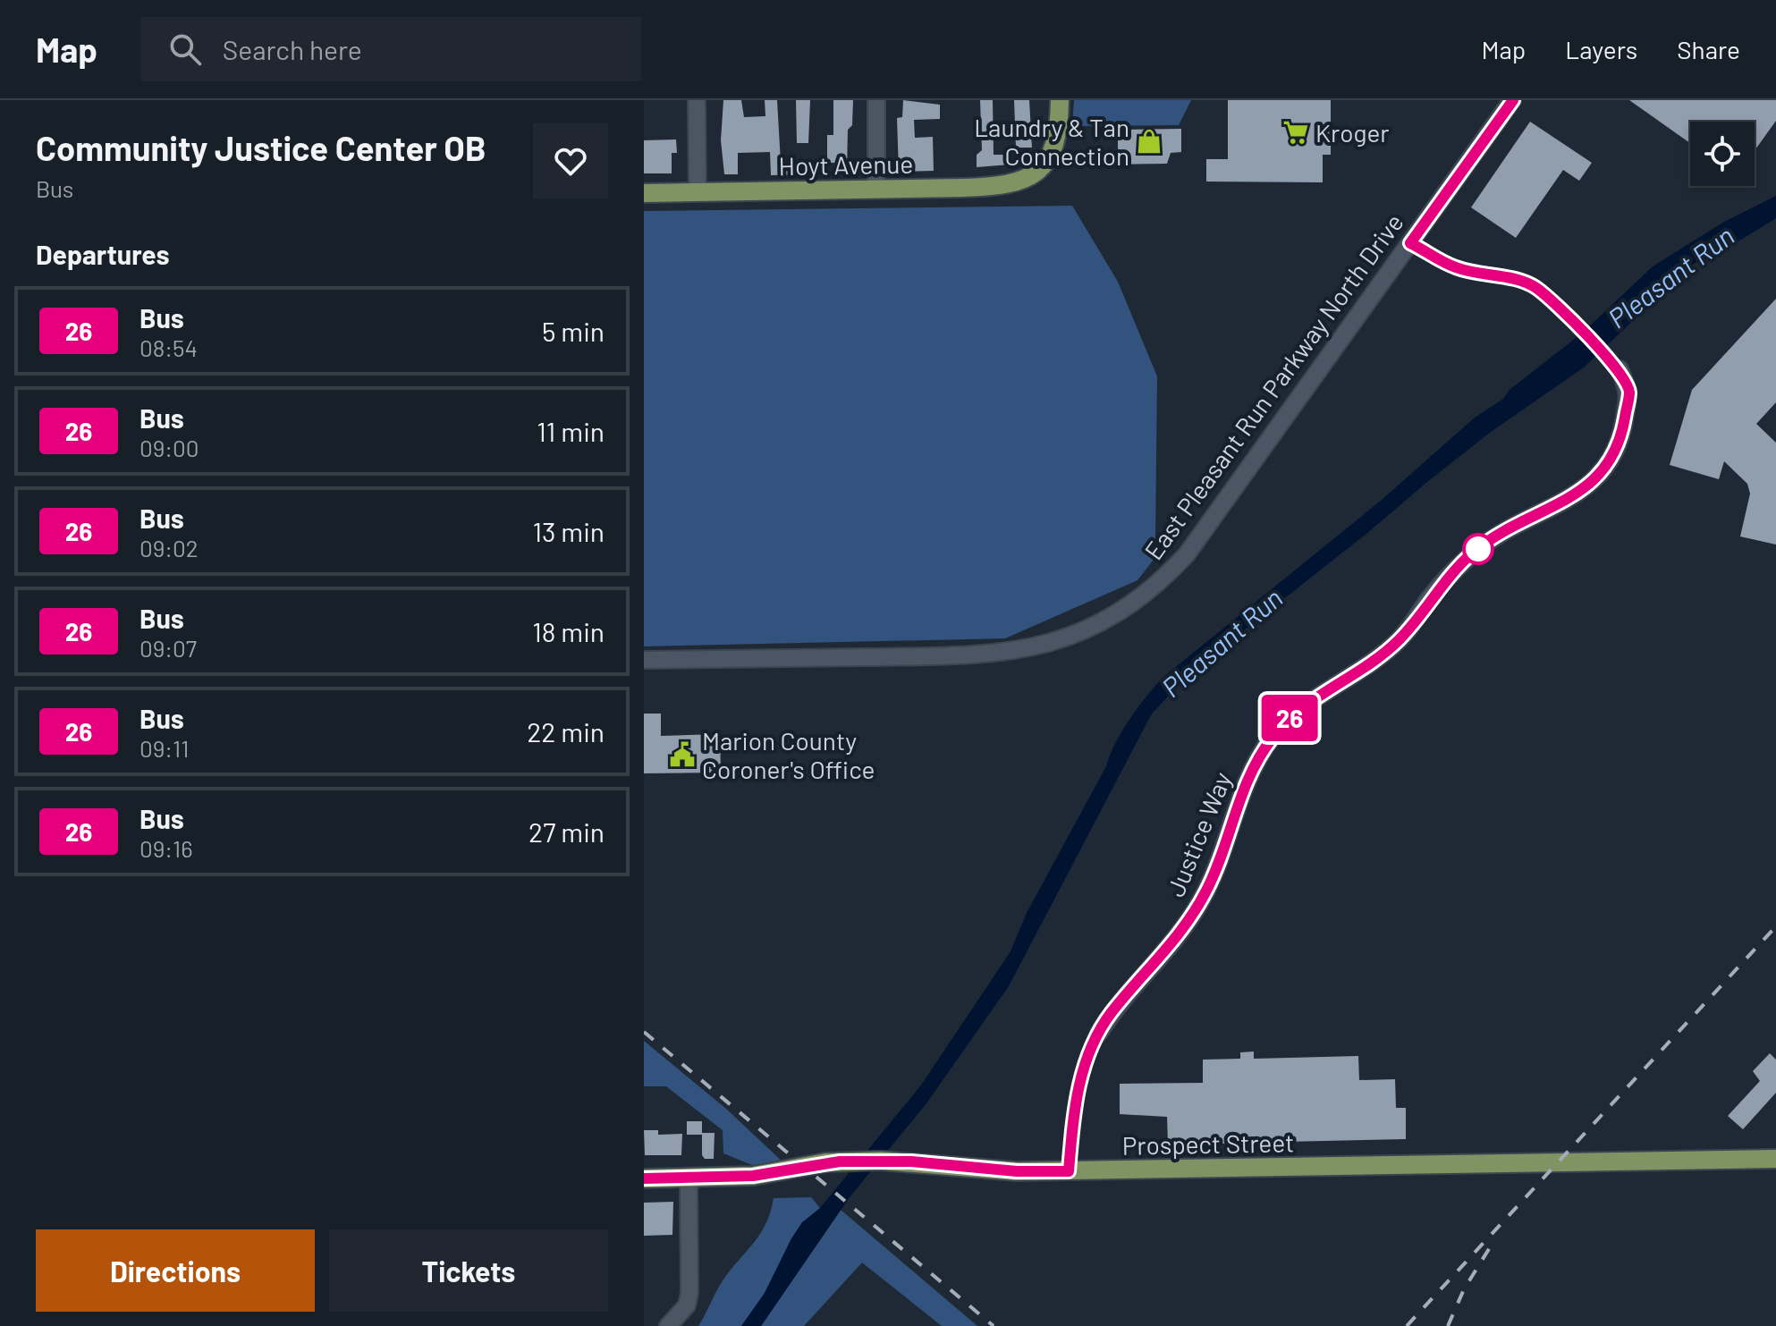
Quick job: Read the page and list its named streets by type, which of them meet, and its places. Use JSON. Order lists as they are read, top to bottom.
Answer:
{
  "streets": {
    "main road": ["Hoyt Avenue", "Prospect Street"],
    "street": ["East Pleasant Run Parkway North Drive", "Justice Way"]
  },
  "water": ["Pleasant Run"],
  "places": {
    "supermarket": ["Kroger"],
    "shop": ["Laundry & Tan Connection"],
    "public building": ["Marion County Coroner's Office"]
  },
  "lines": ["bus line 26"],
  "page": {
    "header": "Map",
    "search": "Search here",
    "nav": ["Map", "Layers", "Share"],
    "heading": [
      ["Community Justice Center OB", "Bus"],
      "Departures"
    ],
    "on_map": "26",
    "list": [
      {
        "mark": "26",
        "name": "Bus",
        "note": "08:54",
        "value": "5 min"
      },
      {
        "mark": "26",
        "name": "Bus",
        "note": "09:00",
        "value": "11 min"
      },
      {
        "mark": "26",
        "name": "Bus",
        "note": "09:02",
        "value": "13 min"
      },
      {
        "mark": "26",
        "name": "Bus",
        "note": "09:07",
        "value": "18 min"
      },
      {
        "mark": "26",
        "name": "Bus",
        "note": "09:11",
        "value": "22 min"
      },
      {
        "mark": "26",
        "name": "Bus",
        "note": "09:16",
        "value": "27 min"
      }
    ],
    "buttons": ["Directions", "Tickets"]
  }
}
